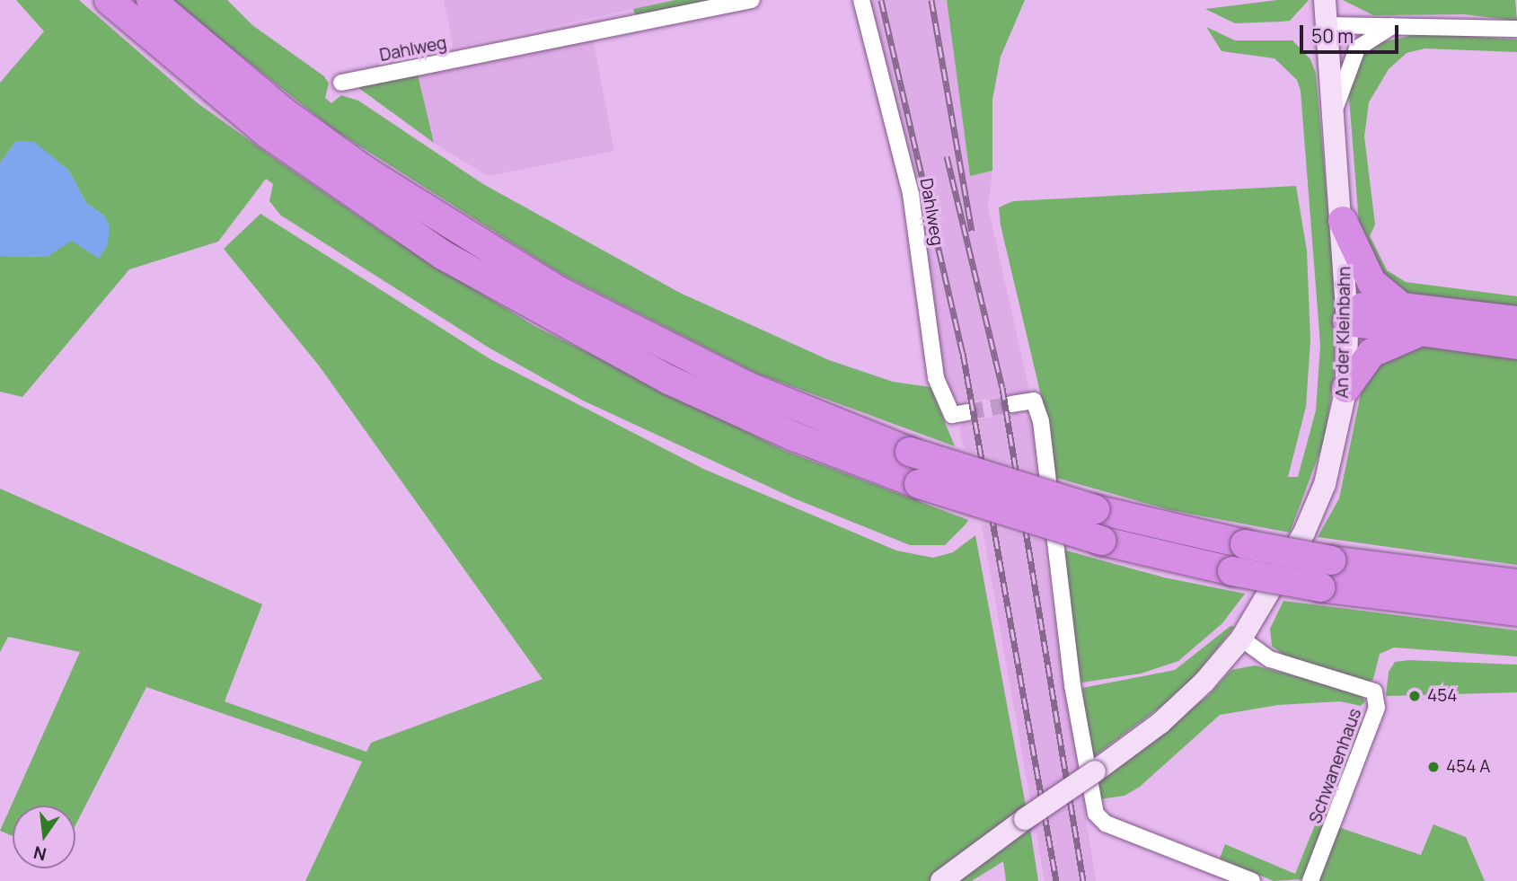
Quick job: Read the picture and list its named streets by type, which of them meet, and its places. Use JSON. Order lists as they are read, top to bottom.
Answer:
{
  "streets": {
    "main road": ["An der Kleinbahn"],
    "street": ["Dahlweg", "Schwanenhaus"]
  },
  "crossings": [
    ["An der Kleinbahn", "Schwanenhaus"]
  ],
  "places": ["454", "454 A"],
  "scale_bar": "50 m",
  "north": "bottom"
}
